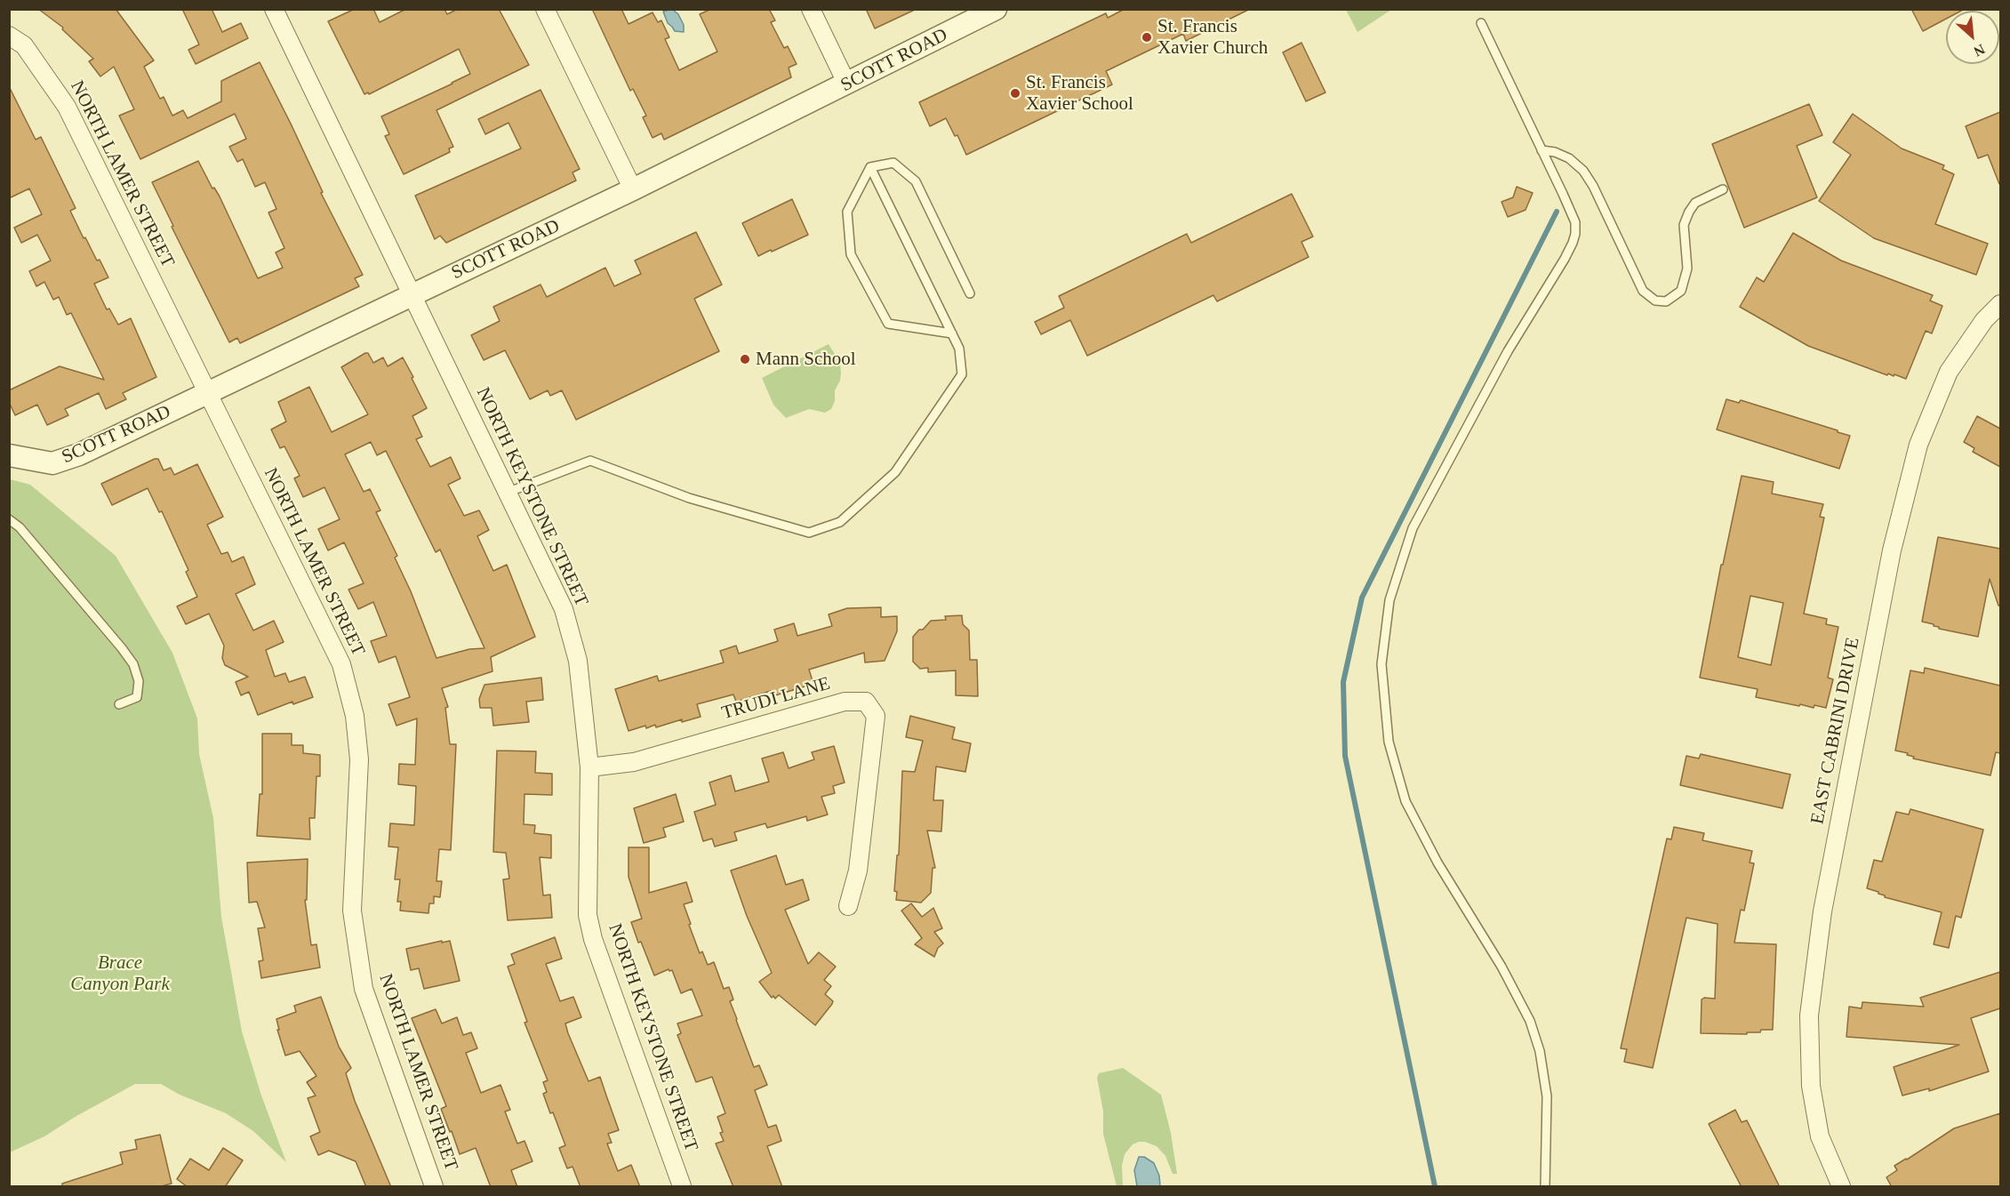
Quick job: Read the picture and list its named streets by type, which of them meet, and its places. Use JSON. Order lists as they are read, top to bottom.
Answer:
{
  "streets": {
    "street": [
      "SCOTT ROAD",
      "NORTH LAMER STREET",
      "NORTH KEYSTONE STREET",
      "TRUDI LANE",
      "EAST CABRINI DRIVE"
    ]
  },
  "crossings": [
    ["SCOTT ROAD", "NORTH LAMER STREET"],
    ["SCOTT ROAD", "NORTH KEYSTONE STREET"],
    ["NORTH KEYSTONE STREET", "TRUDI LANE"]
  ],
  "parks": ["Brace Canyon Park"],
  "places": ["St. Francis Xavier Church", "St. Francis Xavier School", "Mann School"],
  "north": "bottom right"
}
